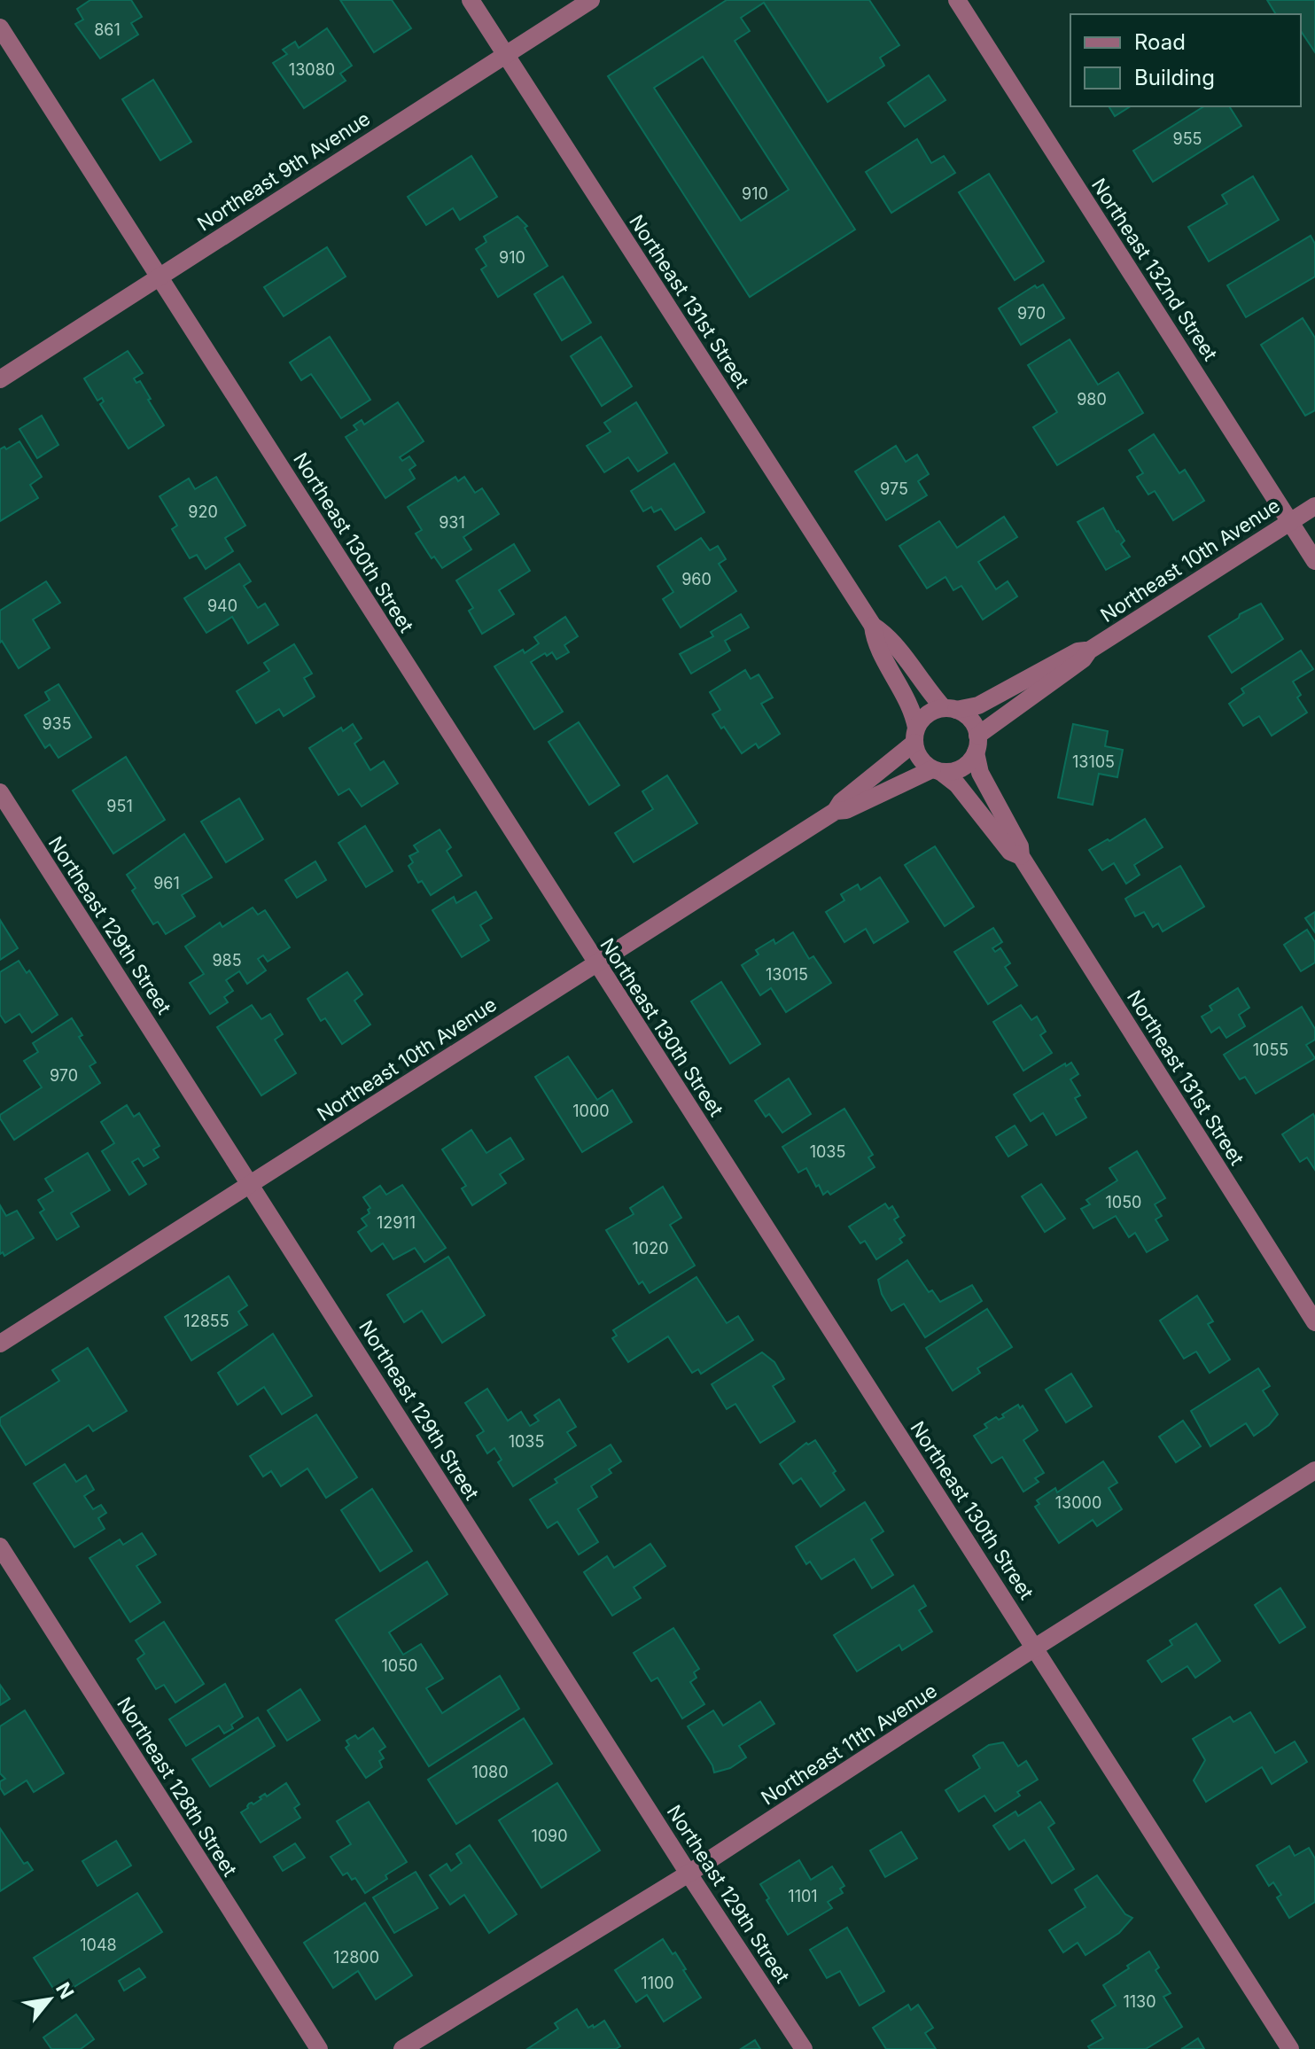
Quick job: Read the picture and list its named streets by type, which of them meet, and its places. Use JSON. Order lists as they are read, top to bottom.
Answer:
{
  "streets": {
    "street": [
      "Northeast 9th Avenue",
      "Northeast 132nd Street",
      "Northeast 131st Street",
      "Northeast 130th Street",
      "Northeast 10th Avenue",
      "Northeast 129th Street",
      "Northeast 11th Avenue",
      "Northeast 128th Street"
    ]
  },
  "crossings": [
    ["Northeast 9th Avenue", "Northeast 131st Street"],
    ["Northeast 9th Avenue", "Northeast 130th Street"],
    ["Northeast 132nd Street", "Northeast 10th Avenue"],
    ["Northeast 131st Street", "Northeast 10th Avenue"],
    ["Northeast 130th Street", "Northeast 10th Avenue"],
    ["Northeast 130th Street", "Northeast 11th Avenue"],
    ["Northeast 10th Avenue", "Northeast 129th Street"],
    ["Northeast 129th Street", "Northeast 11th Avenue"]
  ],
  "house_numbers": [
    "861",
    "13080",
    "955",
    "910",
    "910",
    "970",
    "980",
    "975",
    "920",
    "931",
    "960",
    "940",
    "935",
    "13105",
    "951",
    "961",
    "985",
    "13015",
    "1055",
    "970",
    "1000",
    "1035",
    "1050",
    "12911",
    "1020",
    "12855",
    "1035",
    "13000",
    "1050",
    "1080",
    "1090",
    "1101",
    "1048",
    "12800",
    "1100",
    "1130"
  ],
  "legend": ["Road", "Building"],
  "north": "top right"
}
